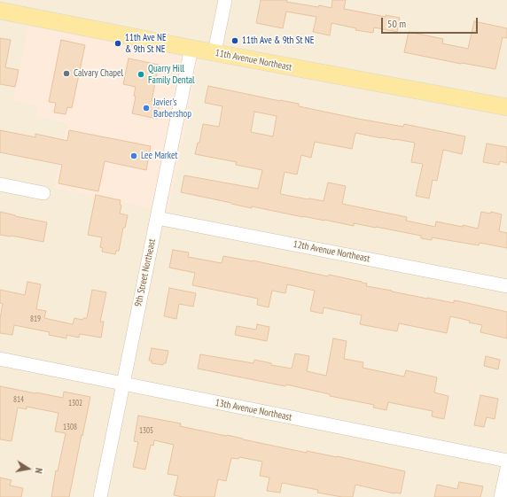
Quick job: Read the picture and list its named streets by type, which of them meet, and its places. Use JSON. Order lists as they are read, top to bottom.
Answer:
{
  "streets": {
    "main road": ["11th Avenue Northeast"],
    "street": ["12th Avenue Northeast", "9th Street Northeast", "13th Avenue Northeast"]
  },
  "crossings": [
    ["11th Avenue Northeast", "9th Street Northeast"],
    ["12th Avenue Northeast", "9th Street Northeast"],
    ["9th Street Northeast", "13th Avenue Northeast"]
  ],
  "places": [
    "11th Ave & 9th St NE",
    "11th Ave NE & 9th St NE",
    "Calvary Chapel",
    "Quarry Hill Family Dental",
    "Javier's Barbershop",
    "Lee Market"
  ],
  "house_numbers": [
    "819",
    "814",
    "1302",
    "1308",
    "1305"
  ],
  "scale_bar": "50 m",
  "north": "right"
}
